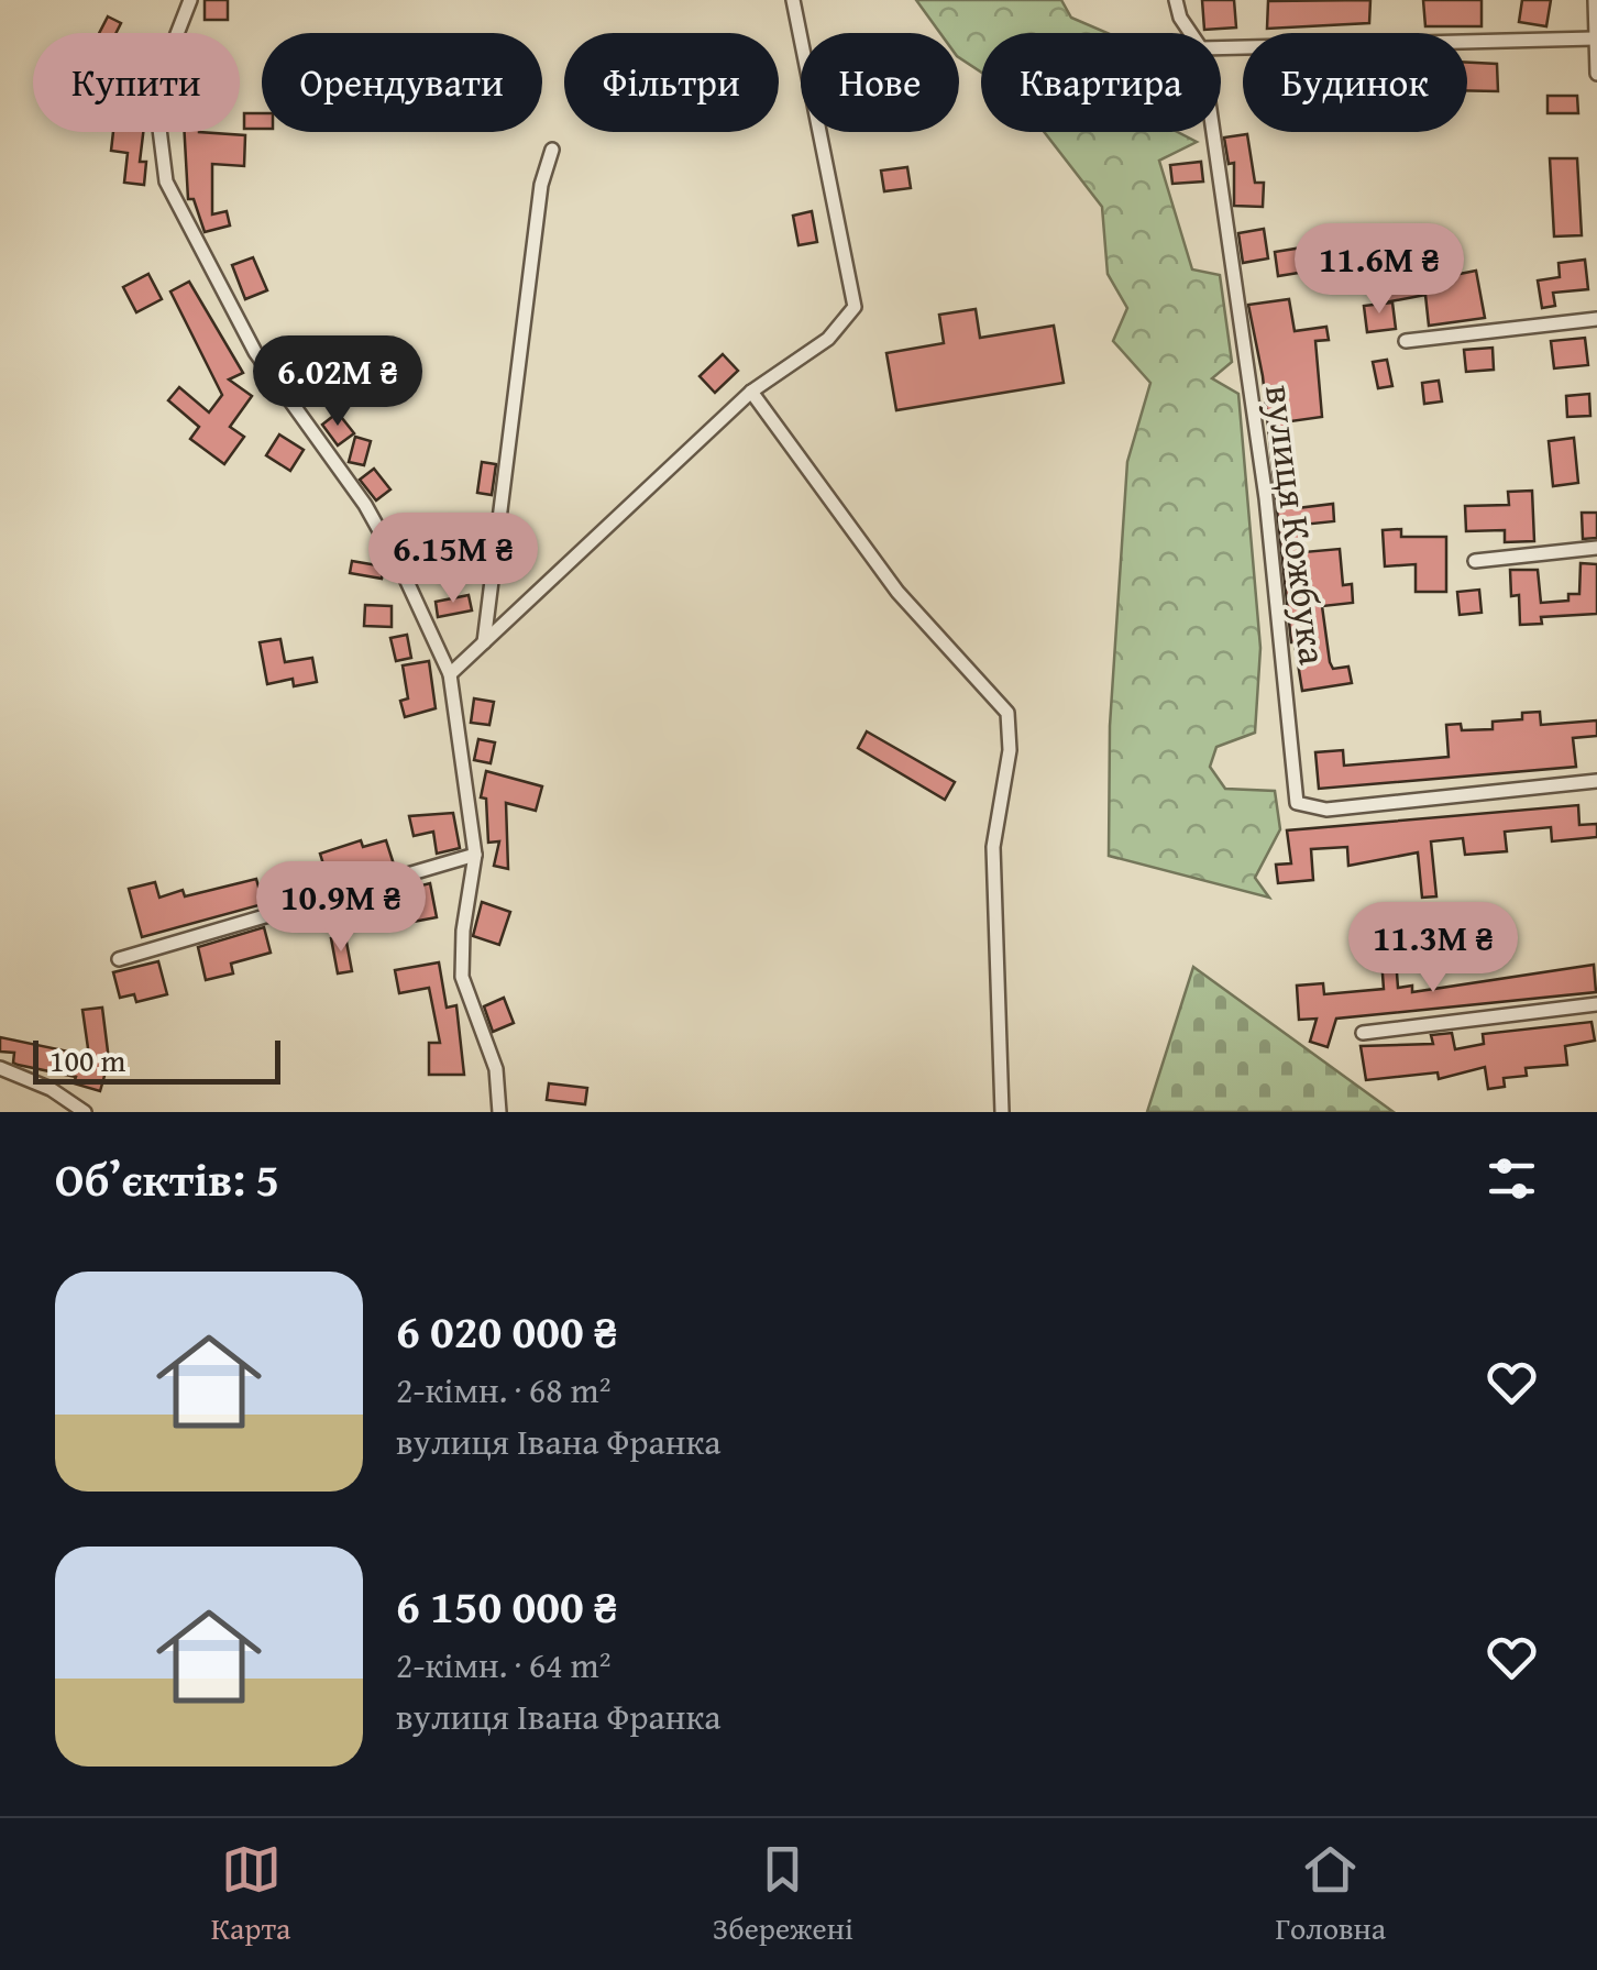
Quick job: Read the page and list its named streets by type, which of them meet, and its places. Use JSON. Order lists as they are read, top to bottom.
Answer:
{
  "streets": {
    "street": ["вулиця Кожбука"]
  },
  "scale_bar": "100 m",
  "page": {
    "chip": [
      "Купити",
      "Орендувати",
      "Фільтри",
      "Нове",
      "Квартира",
      "Будинок"
    ],
    "price": [
      "11.6M ₴",
      "6.02M ₴",
      "6.15M ₴",
      "10.9M ₴",
      "11.3M ₴"
    ],
    "scale": "100 m",
    "heading": "Об’єктів: 5",
    "list": [
      {
        "name": "6 020 000 ₴",
        "note": "2-кімн. · 68 m² · вулиця Івана Франка"
      },
      {
        "name": "6 150 000 ₴",
        "note": "2-кімн. · 64 m² · вулиця Івана Франка"
      }
    ],
    "tabs": ["Карта", "Збережені", "Головна"]
  }
}
